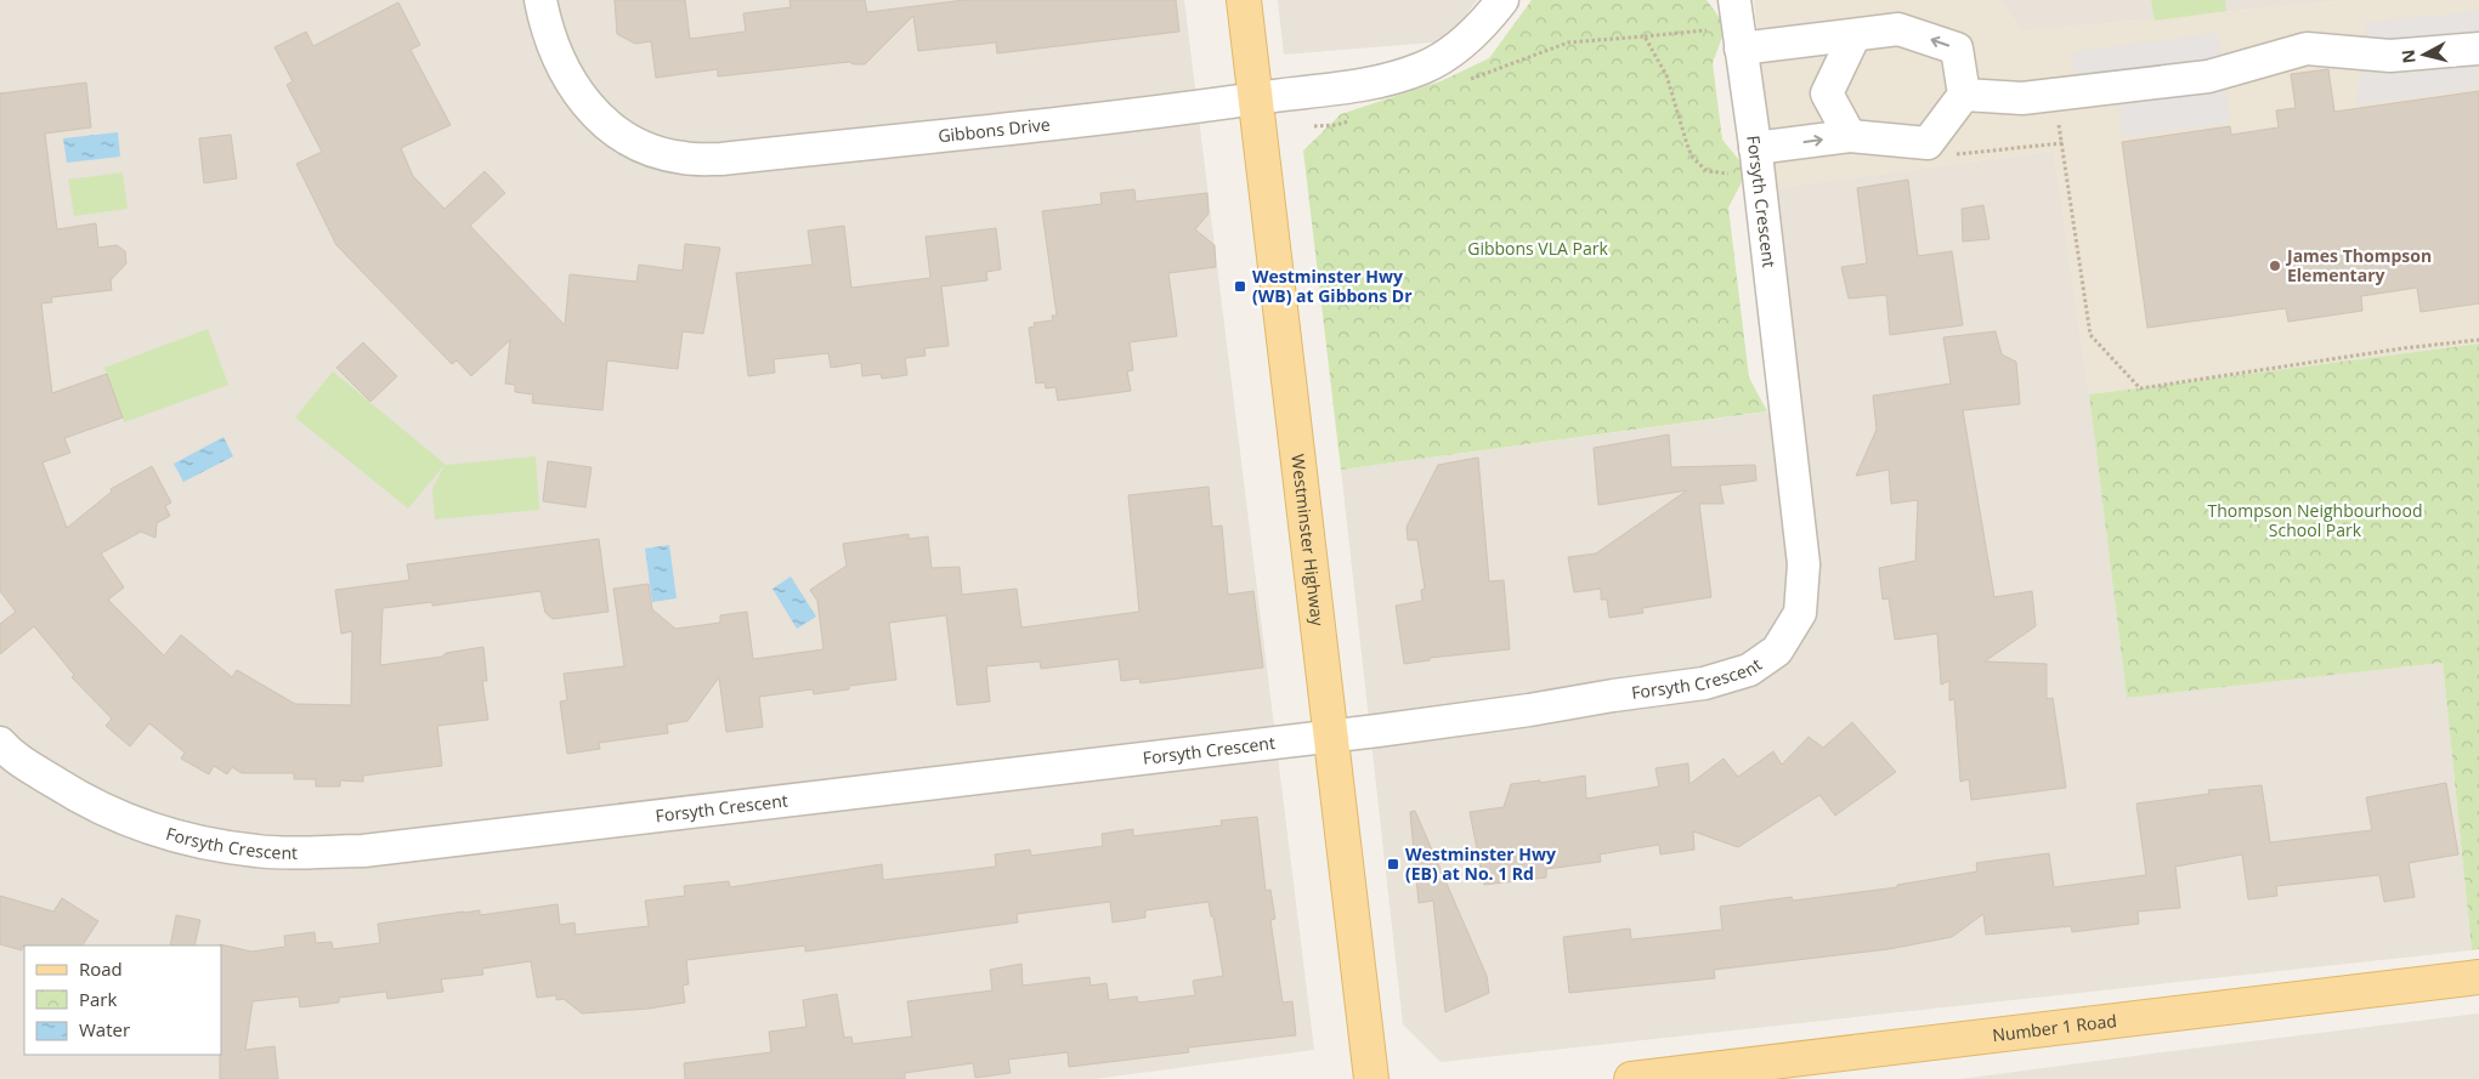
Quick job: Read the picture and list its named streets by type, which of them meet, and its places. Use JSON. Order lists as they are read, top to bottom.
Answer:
{
  "streets": {
    "main road": ["Westminster Highway", "Number 1 Road"],
    "street": ["Gibbons Drive", "Forsyth Crescent"]
  },
  "crossings": [
    ["Gibbons Drive", "Westminster Highway"],
    ["Forsyth Crescent", "Westminster Highway"]
  ],
  "parks": ["Gibbons VLA Park", "Thompson Neighbourhood School Park"],
  "places": {
    "other": ["James Thompson Elementary"],
    "transit": ["Westminster Hwy (WB) at Gibbons Dr", "Westminster Hwy (EB) at No. 1 Rd"]
  },
  "legend": ["Road", "Park", "Water"],
  "north": "left"
}
